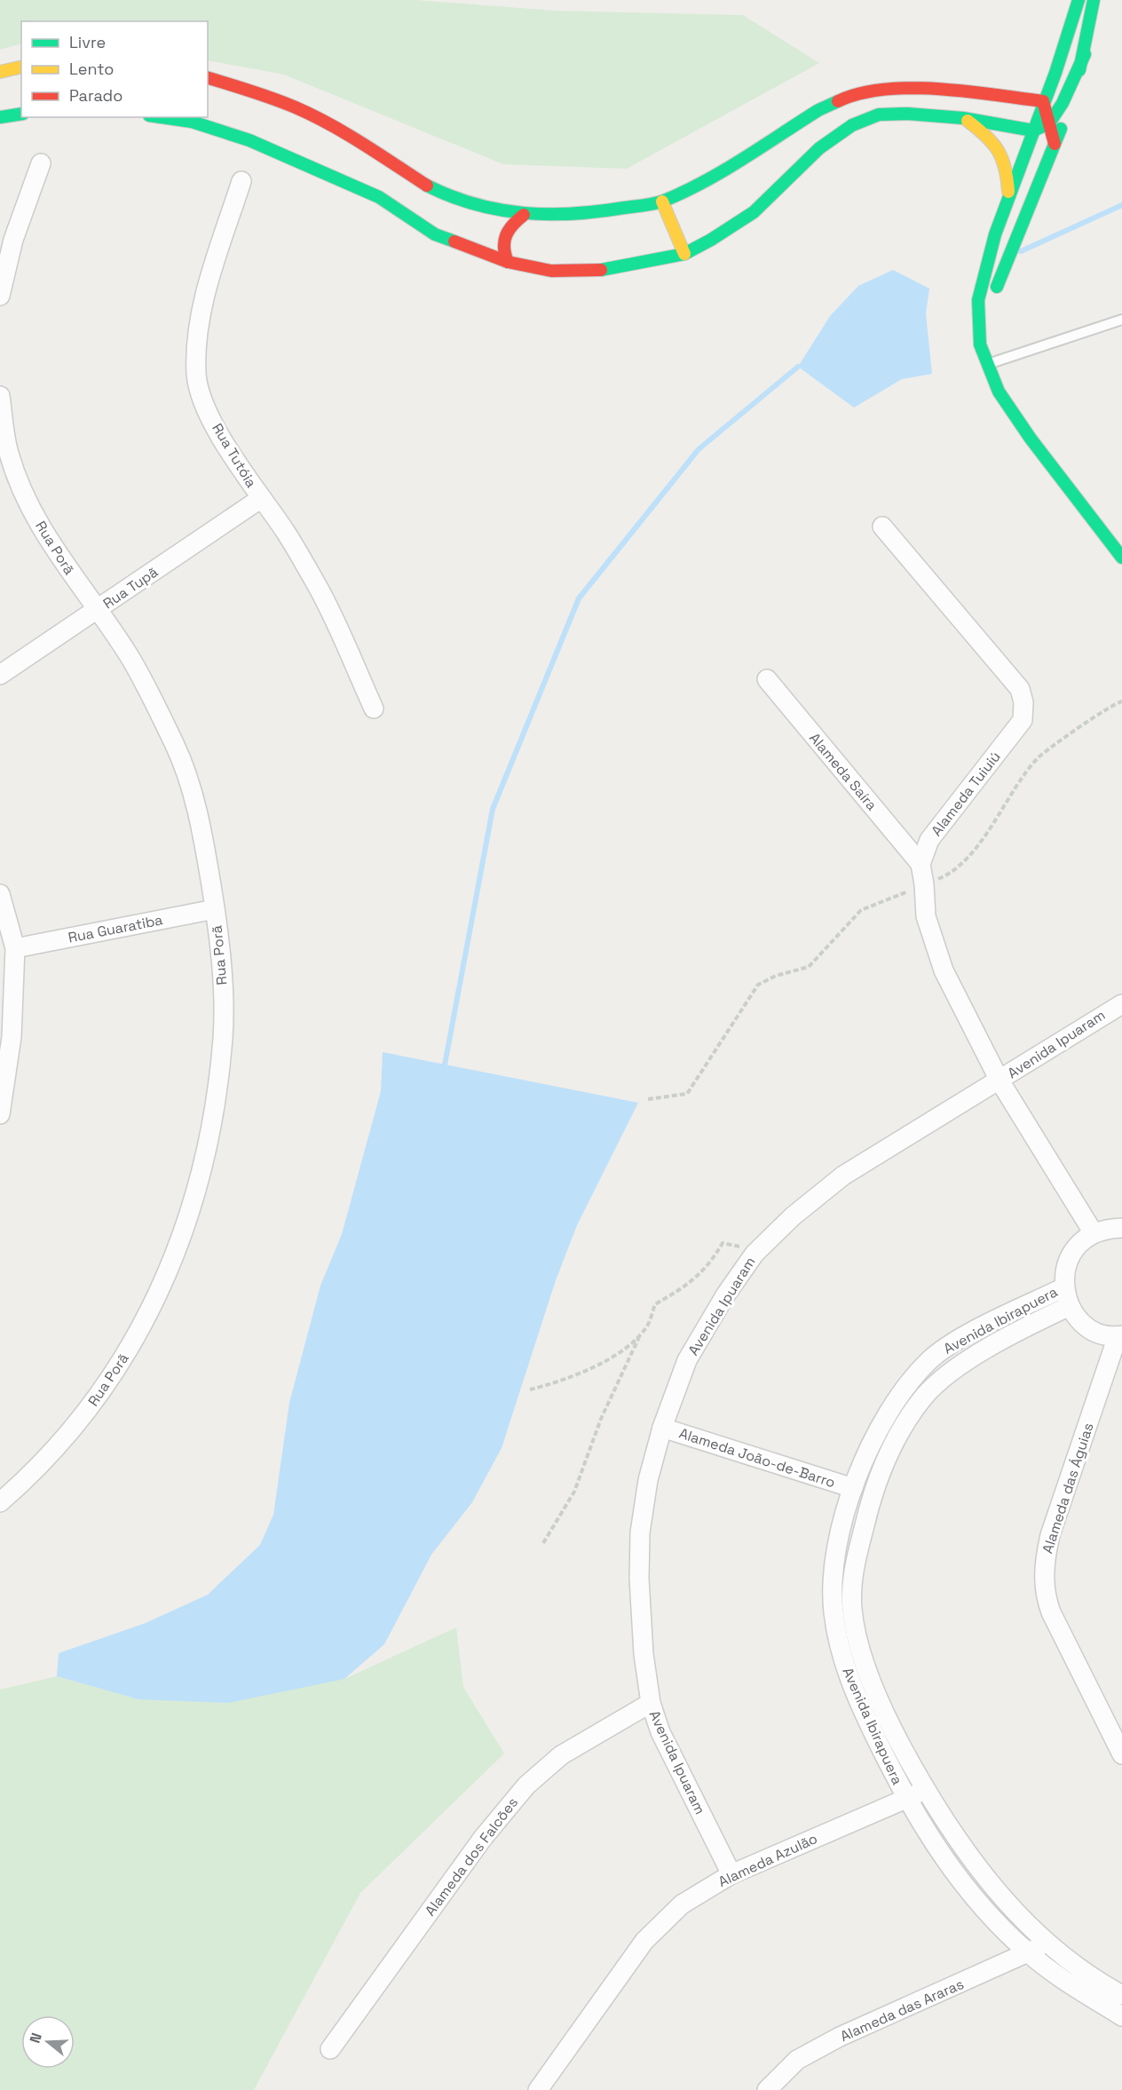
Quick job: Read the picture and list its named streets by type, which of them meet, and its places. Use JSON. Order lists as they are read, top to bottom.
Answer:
{
  "streets": {
    "street": [
      "Rua Tutóia",
      "Rua Porã",
      "Rua Tupã",
      "Alameda Saíra",
      "Alameda Tuiuiú",
      "Rua Guaratiba",
      "Avenida Ipuaram",
      "Avenida Ibirapuera",
      "Alameda João-de-Barro",
      "Alameda das Águias",
      "Alameda dos Falcões",
      "Alameda Azulão",
      "Alameda das Araras"
    ]
  },
  "crossings": [
    ["Rua Tutóia", "Rua Tupã"],
    ["Rua Porã", "Rua Tupã"],
    ["Rua Porã", "Rua Guaratiba"],
    ["Alameda Saíra", "Alameda Tuiuiú"],
    ["Avenida Ipuaram", "Alameda João-de-Barro"],
    ["Avenida Ipuaram", "Alameda dos Falcões"],
    ["Avenida Ipuaram", "Alameda Azulão"],
    ["Avenida Ibirapuera", "Alameda João-de-Barro"],
    ["Avenida Ibirapuera", "Alameda Azulão"],
    ["Avenida Ibirapuera", "Alameda das Araras"]
  ],
  "legend": ["Livre", "Lento", "Parado"],
  "north": "left"
}
